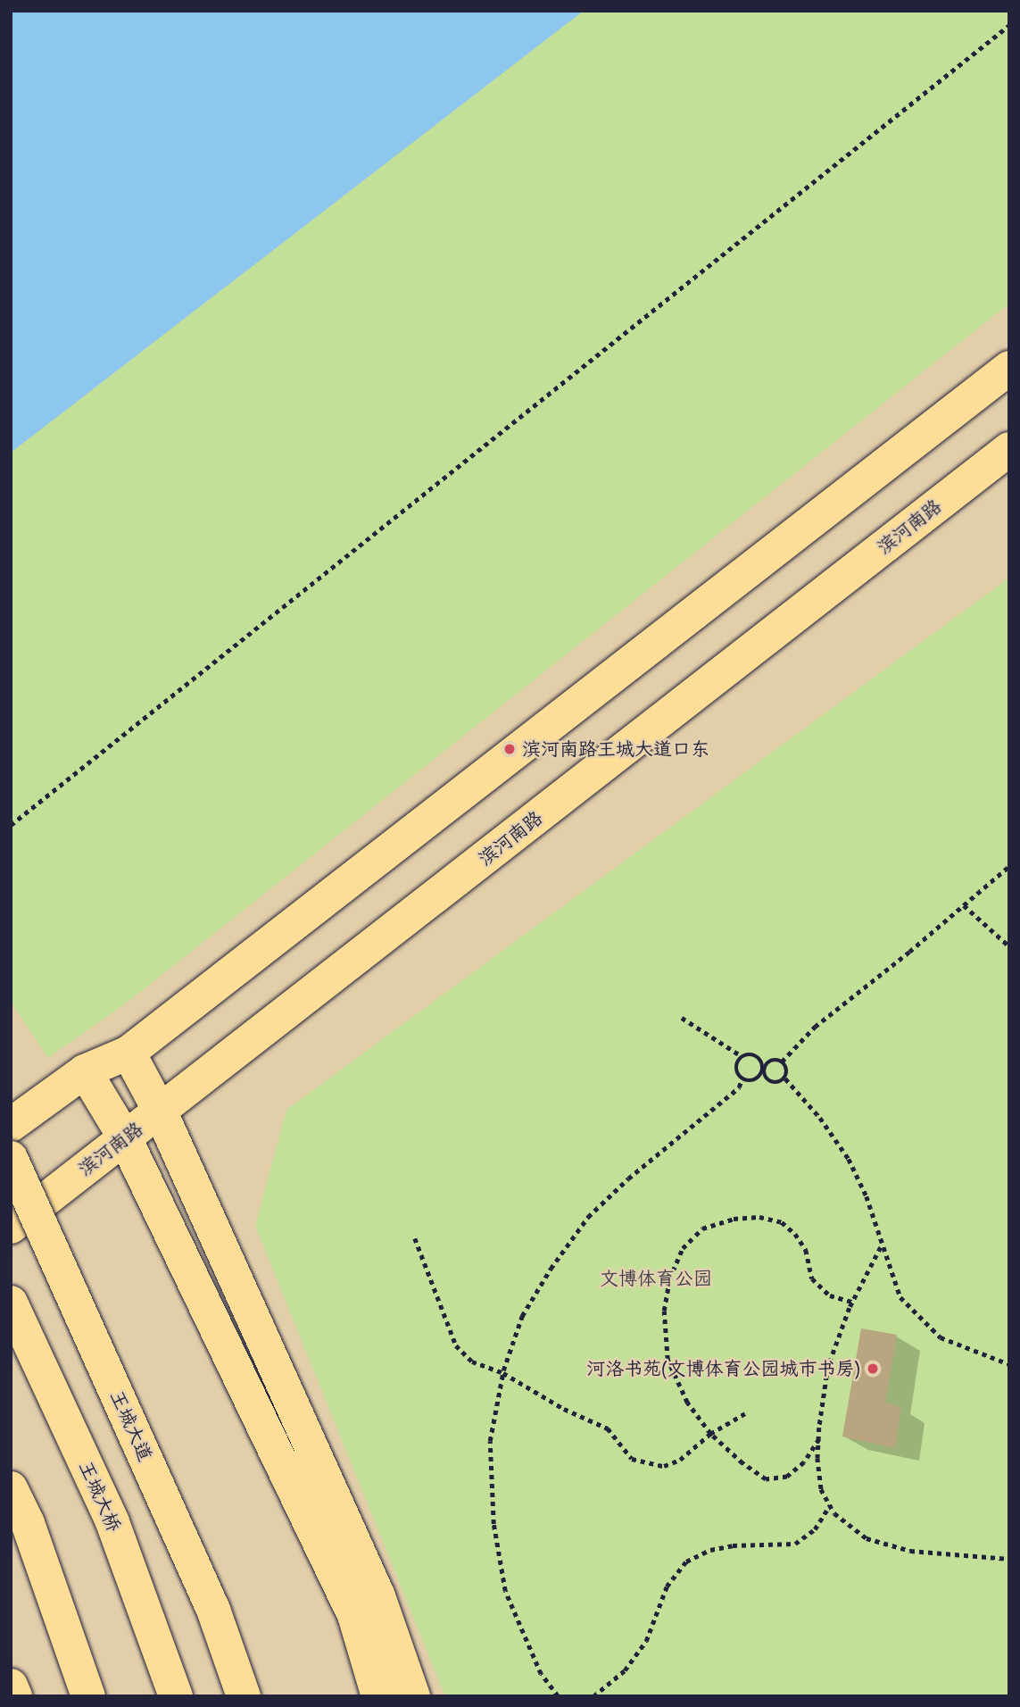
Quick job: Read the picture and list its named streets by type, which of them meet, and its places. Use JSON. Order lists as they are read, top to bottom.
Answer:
{
  "streets": {
    "main road": ["滨河南路", "王城大道", "王城大桥"]
  },
  "parks": ["文博体育公园"],
  "places": ["滨河南路王城大道口东", "河洛书苑(文博体育公园城市书房)"]
}
